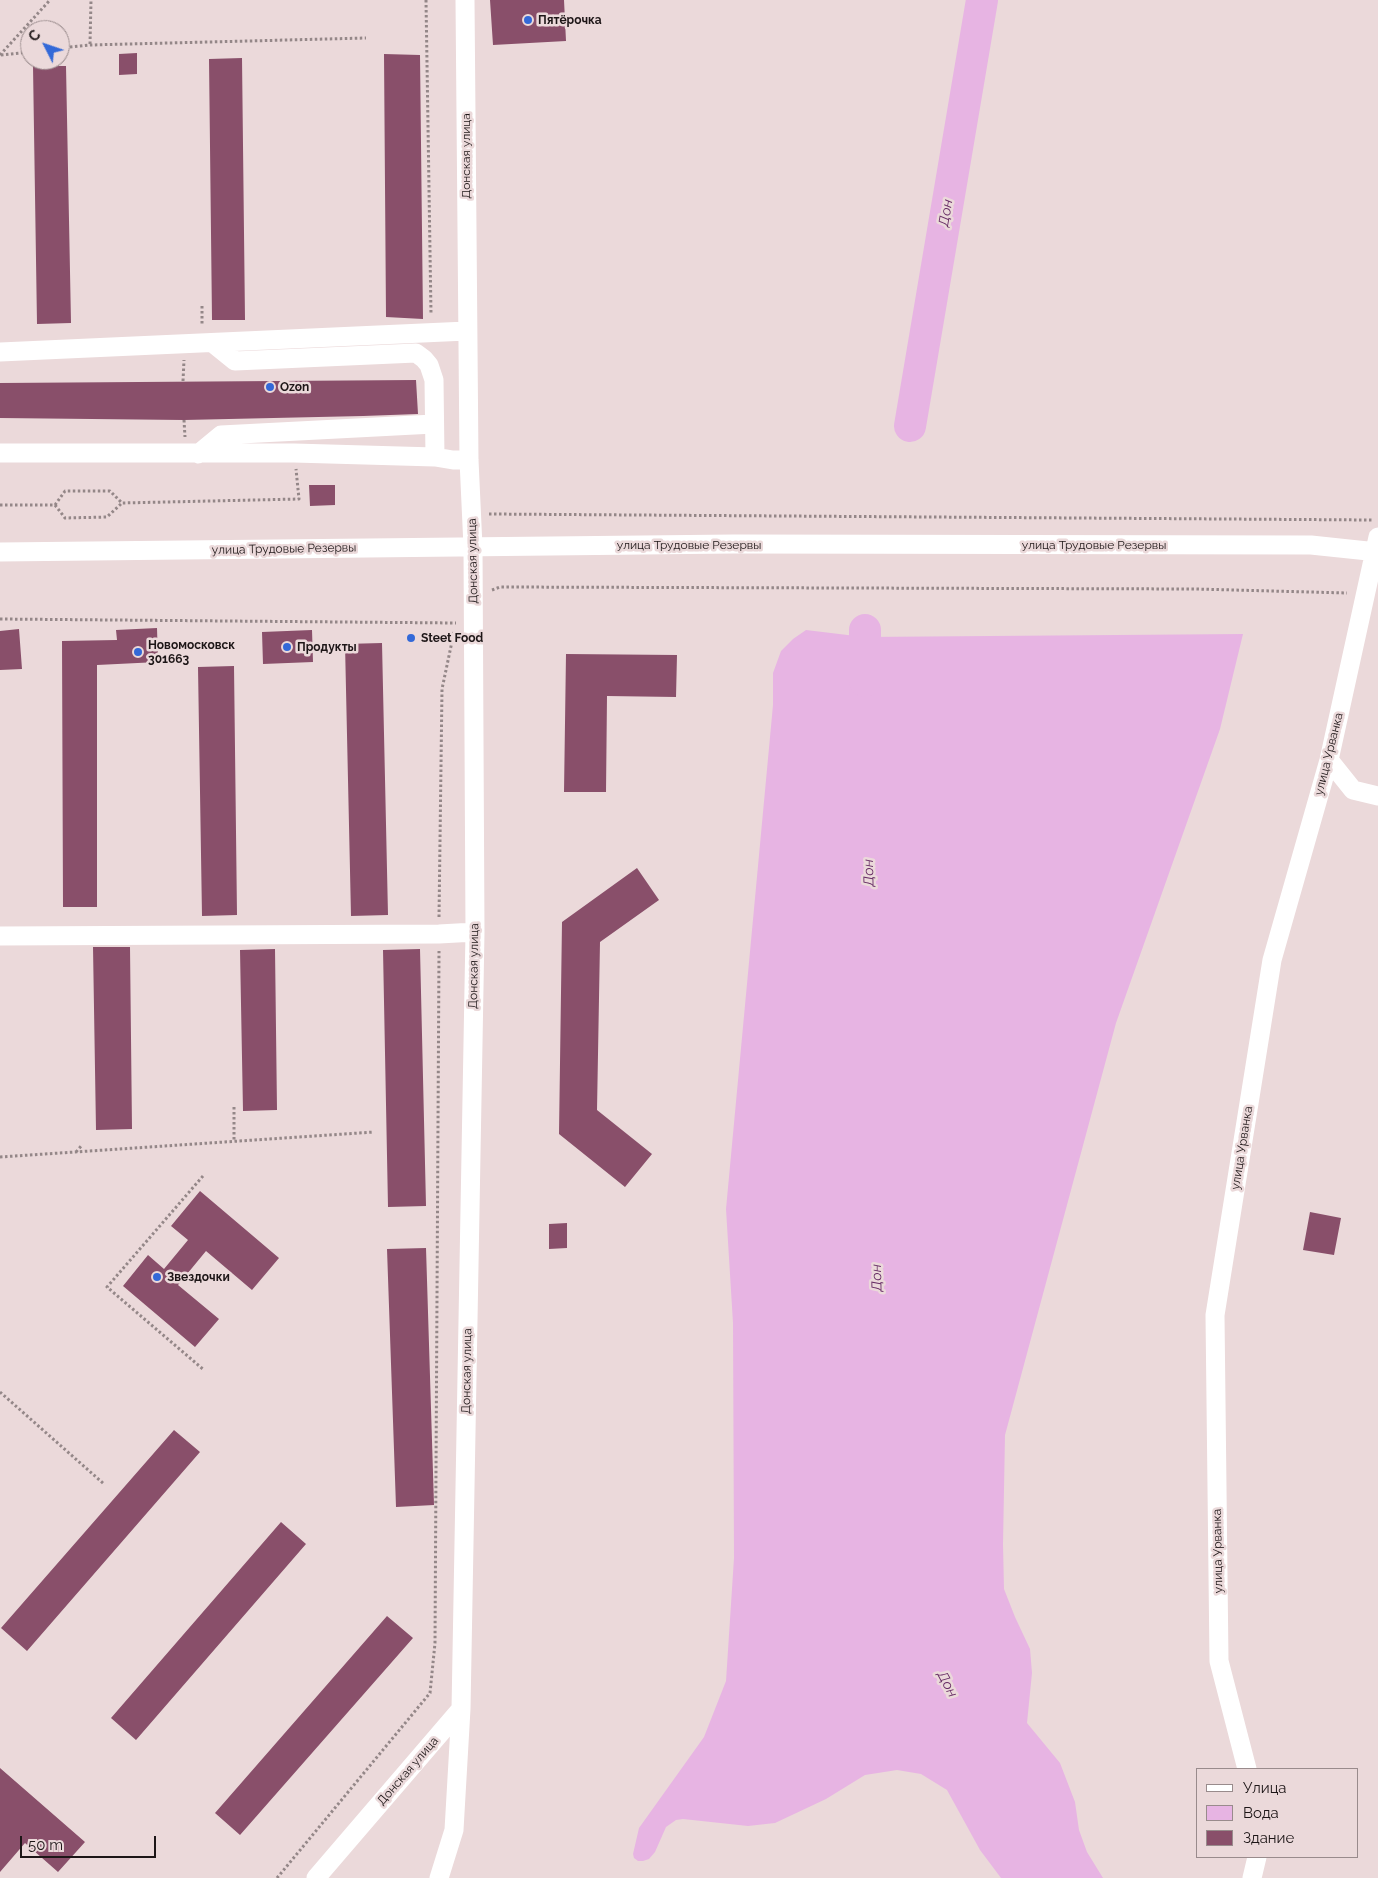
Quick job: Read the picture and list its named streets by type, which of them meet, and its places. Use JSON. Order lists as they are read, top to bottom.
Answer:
{
  "streets": {
    "street": ["Донская улица", "улица Трудовые Резервы", "улица Урванка"]
  },
  "crossings": [
    ["Донская улица", "улица Трудовые Резервы"],
    ["улица Трудовые Резервы", "улица Урванка"]
  ],
  "water": ["Дон"],
  "places": [
    "Пятёрочка",
    "Ozon",
    "Steet Food",
    "Продукты",
    "Новомосковск 301663",
    "Звездочки"
  ],
  "legend": ["Улица", "Вода", "Здание"],
  "scale_bar": "50 m",
  "north": "top left"
}
